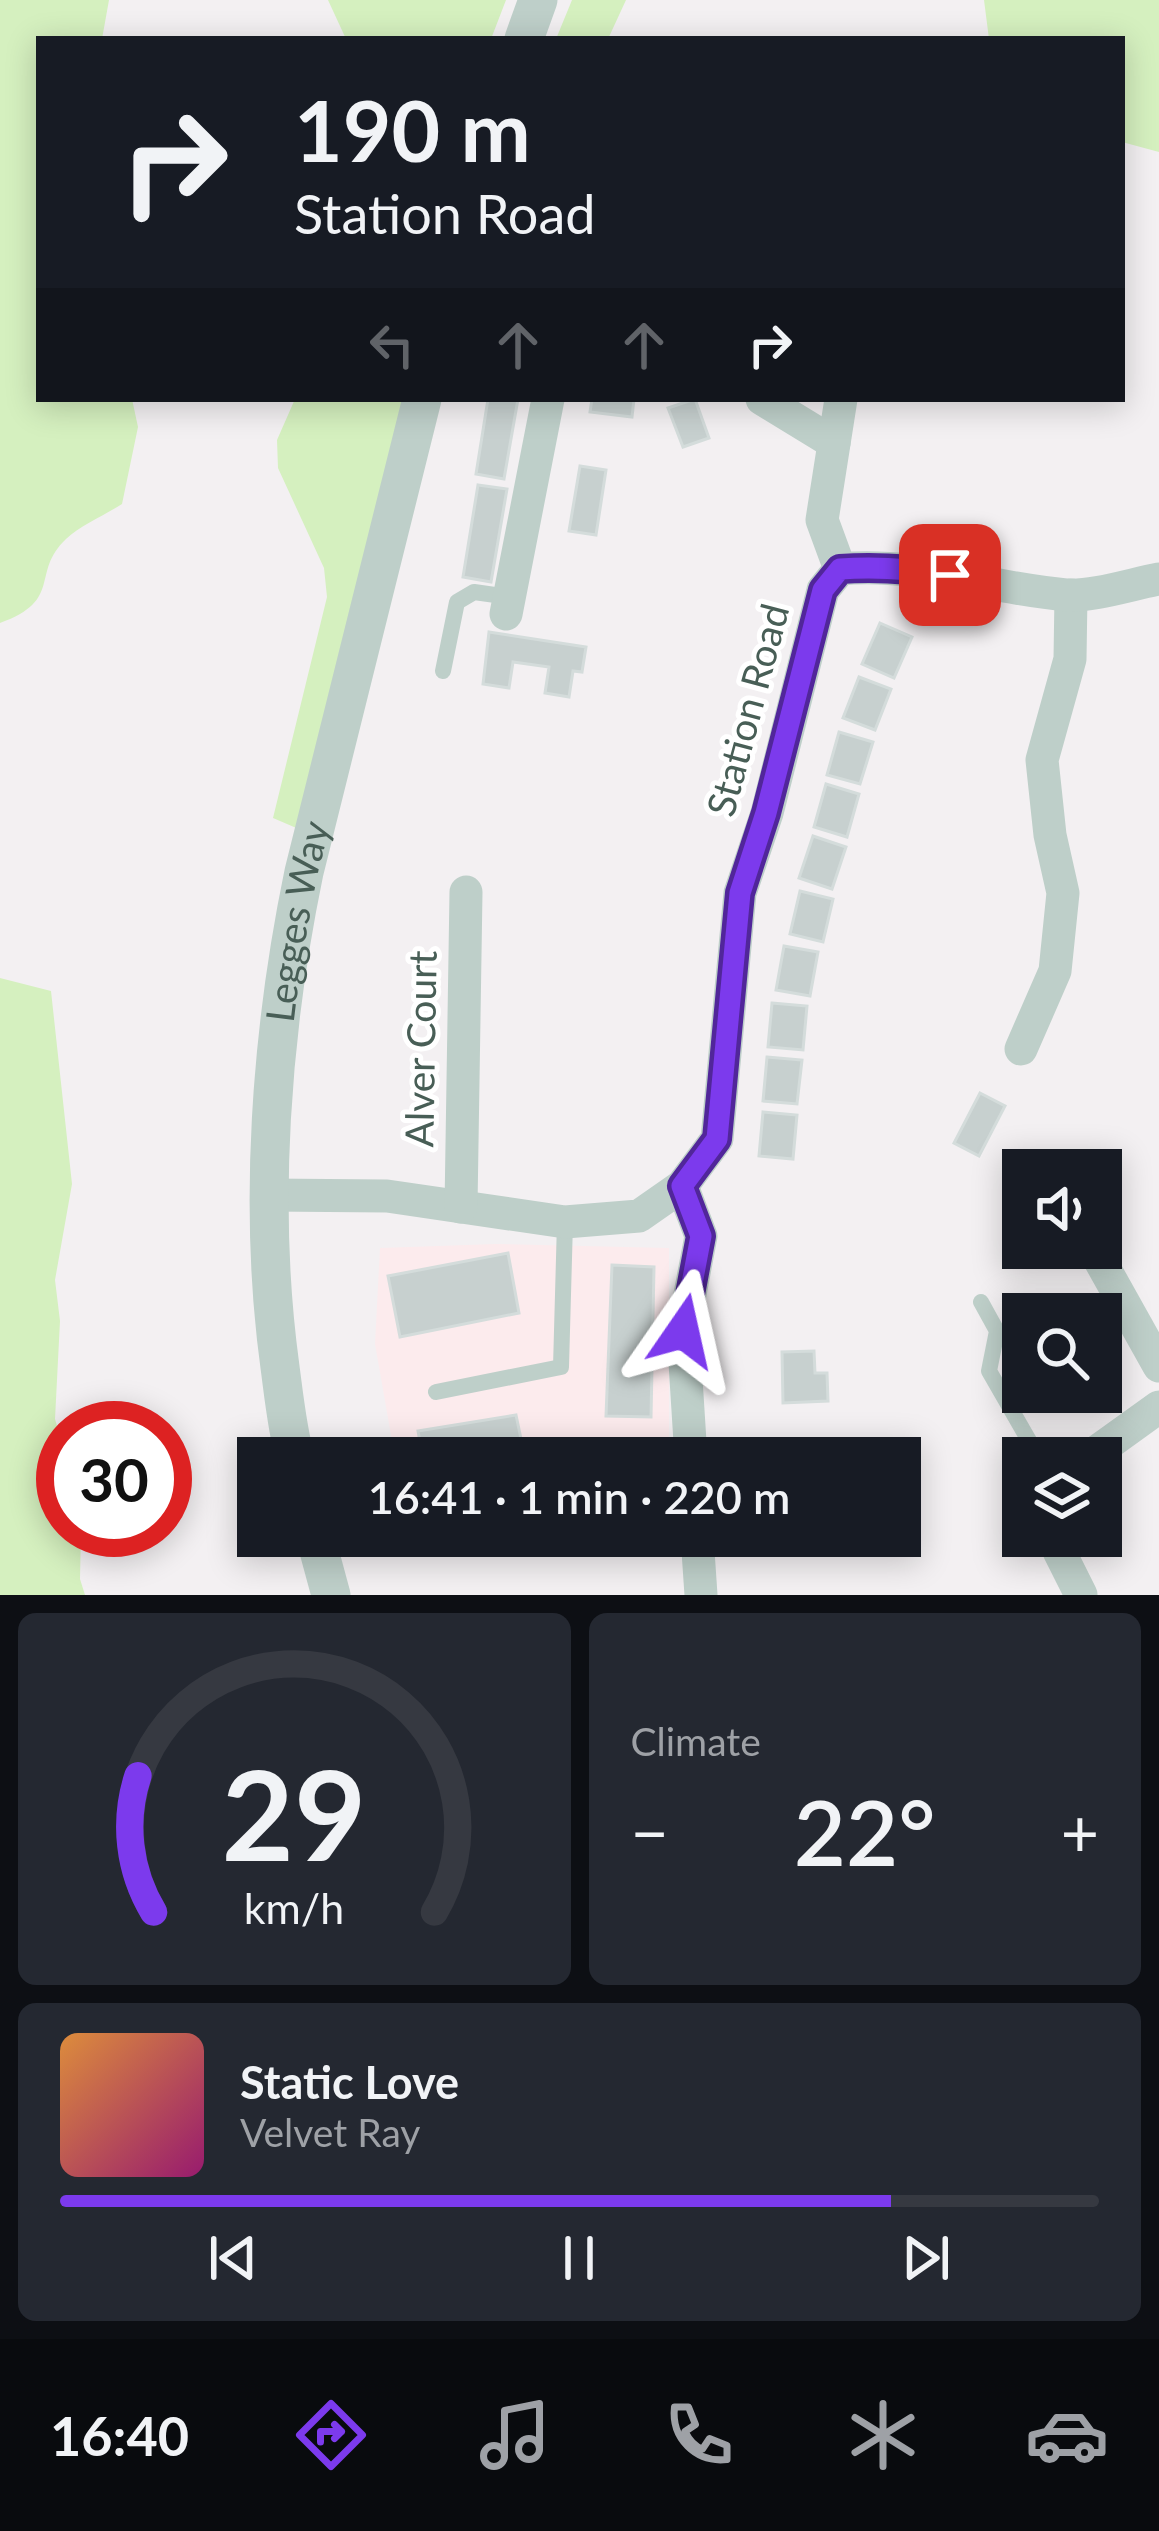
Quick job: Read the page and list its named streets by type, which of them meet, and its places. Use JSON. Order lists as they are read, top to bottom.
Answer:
{
  "streets": {
    "street": ["Station Road", "Legges Way", "Alver Court"]
  },
  "crossings": [
    ["Station Road", "Legges Way"],
    ["Station Road", "Alver Court"]
  ],
  "page": {
    "turn": ["190 m", "Station Road"],
    "limit": "30",
    "trip": "16:41 · 1 min · 220 m",
    "tile": "Climate",
    "heat": ["−", "22°", "+"],
    "song": ["Static Love", "Velvet Ray"],
    "tabs": "16:40",
    "gauge": ["29", "km/h"]
  }
}
